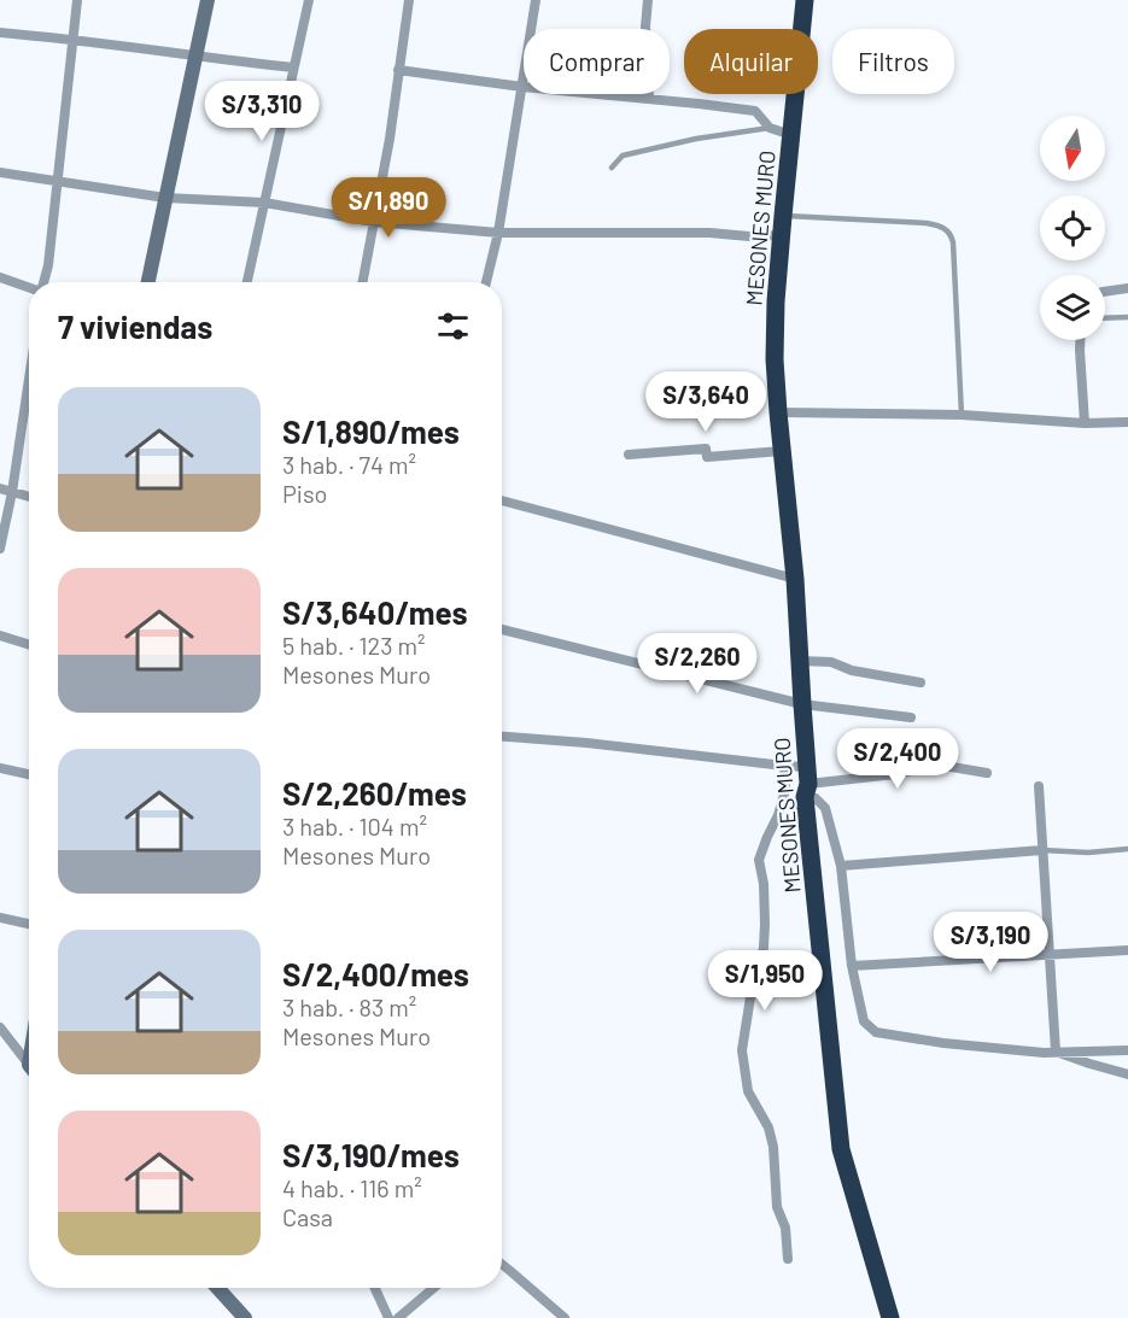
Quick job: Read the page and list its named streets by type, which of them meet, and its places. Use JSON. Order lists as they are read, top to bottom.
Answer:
{
  "streets": {
    "highway": ["MESONES MURO"]
  },
  "north": "bottom",
  "page": {
    "chip": ["Comprar", "Alquilar", "Filtros"],
    "price": [
      "S/3,310",
      "S/1,890",
      "S/3,640",
      "S/2,260",
      "S/2,400",
      "S/3,190",
      "S/1,950"
    ],
    "heading": "7 viviendas",
    "list": [
      {
        "name": "S/1,890/mes",
        "note": "3 hab. · 74 m² · Piso"
      },
      {
        "name": "S/3,640/mes",
        "note": "5 hab. · 123 m² · Mesones Muro"
      },
      {
        "name": "S/2,260/mes",
        "note": "3 hab. · 104 m² · Mesones Muro"
      },
      {
        "name": "S/2,400/mes",
        "note": "3 hab. · 83 m² · Mesones Muro"
      },
      {
        "name": "S/3,190/mes",
        "note": "4 hab. · 116 m² · Casa"
      }
    ]
  }
}
